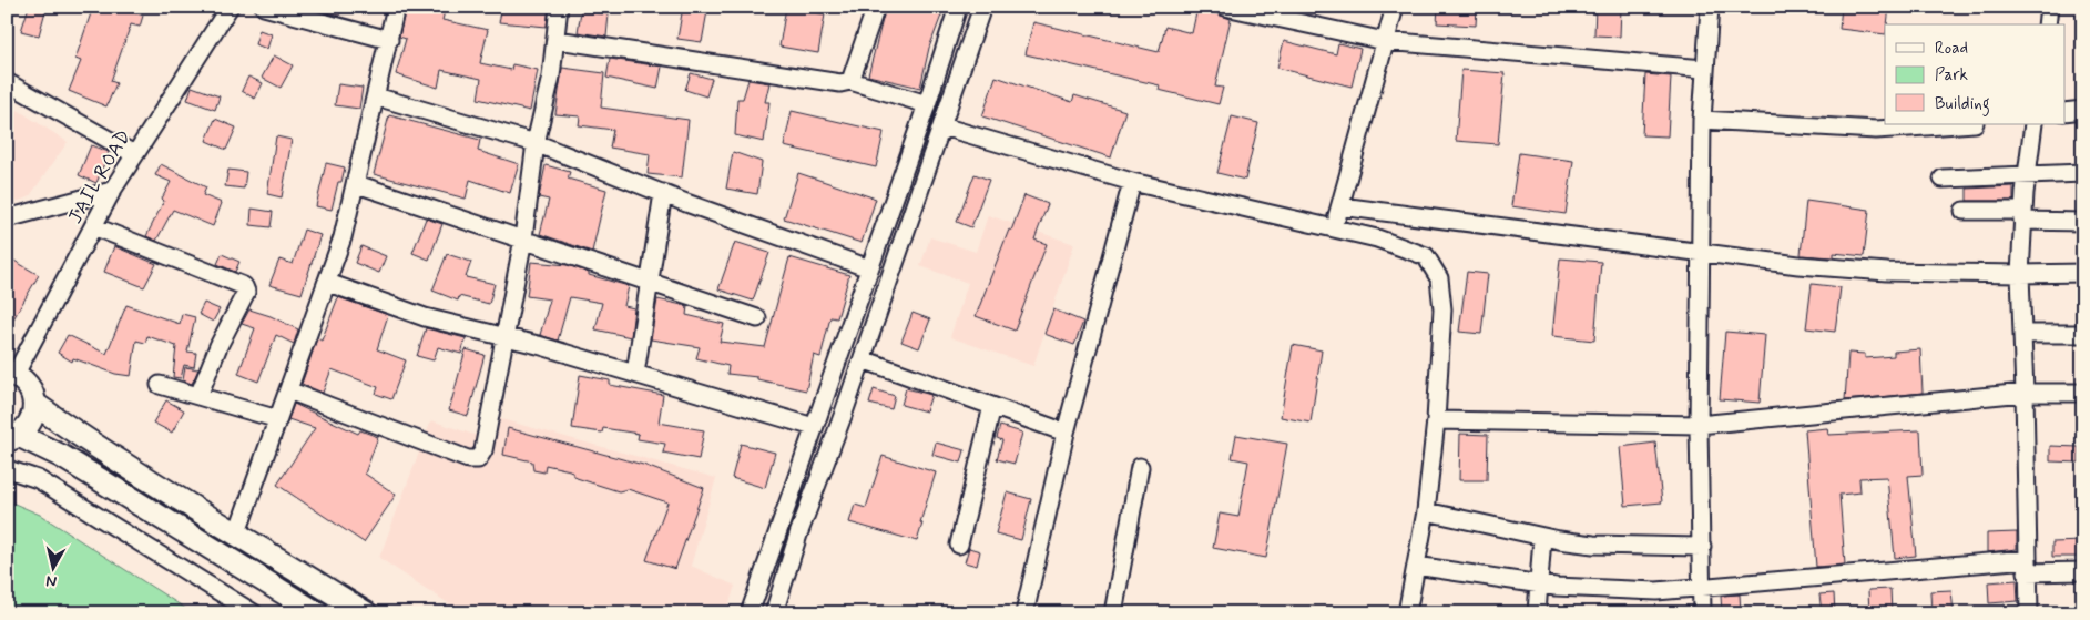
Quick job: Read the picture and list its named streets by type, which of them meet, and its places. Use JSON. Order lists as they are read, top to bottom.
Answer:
{
  "streets": {
    "street": ["JAIL ROAD"]
  },
  "legend": ["Road", "Park", "Building"],
  "north": "bottom"
}
